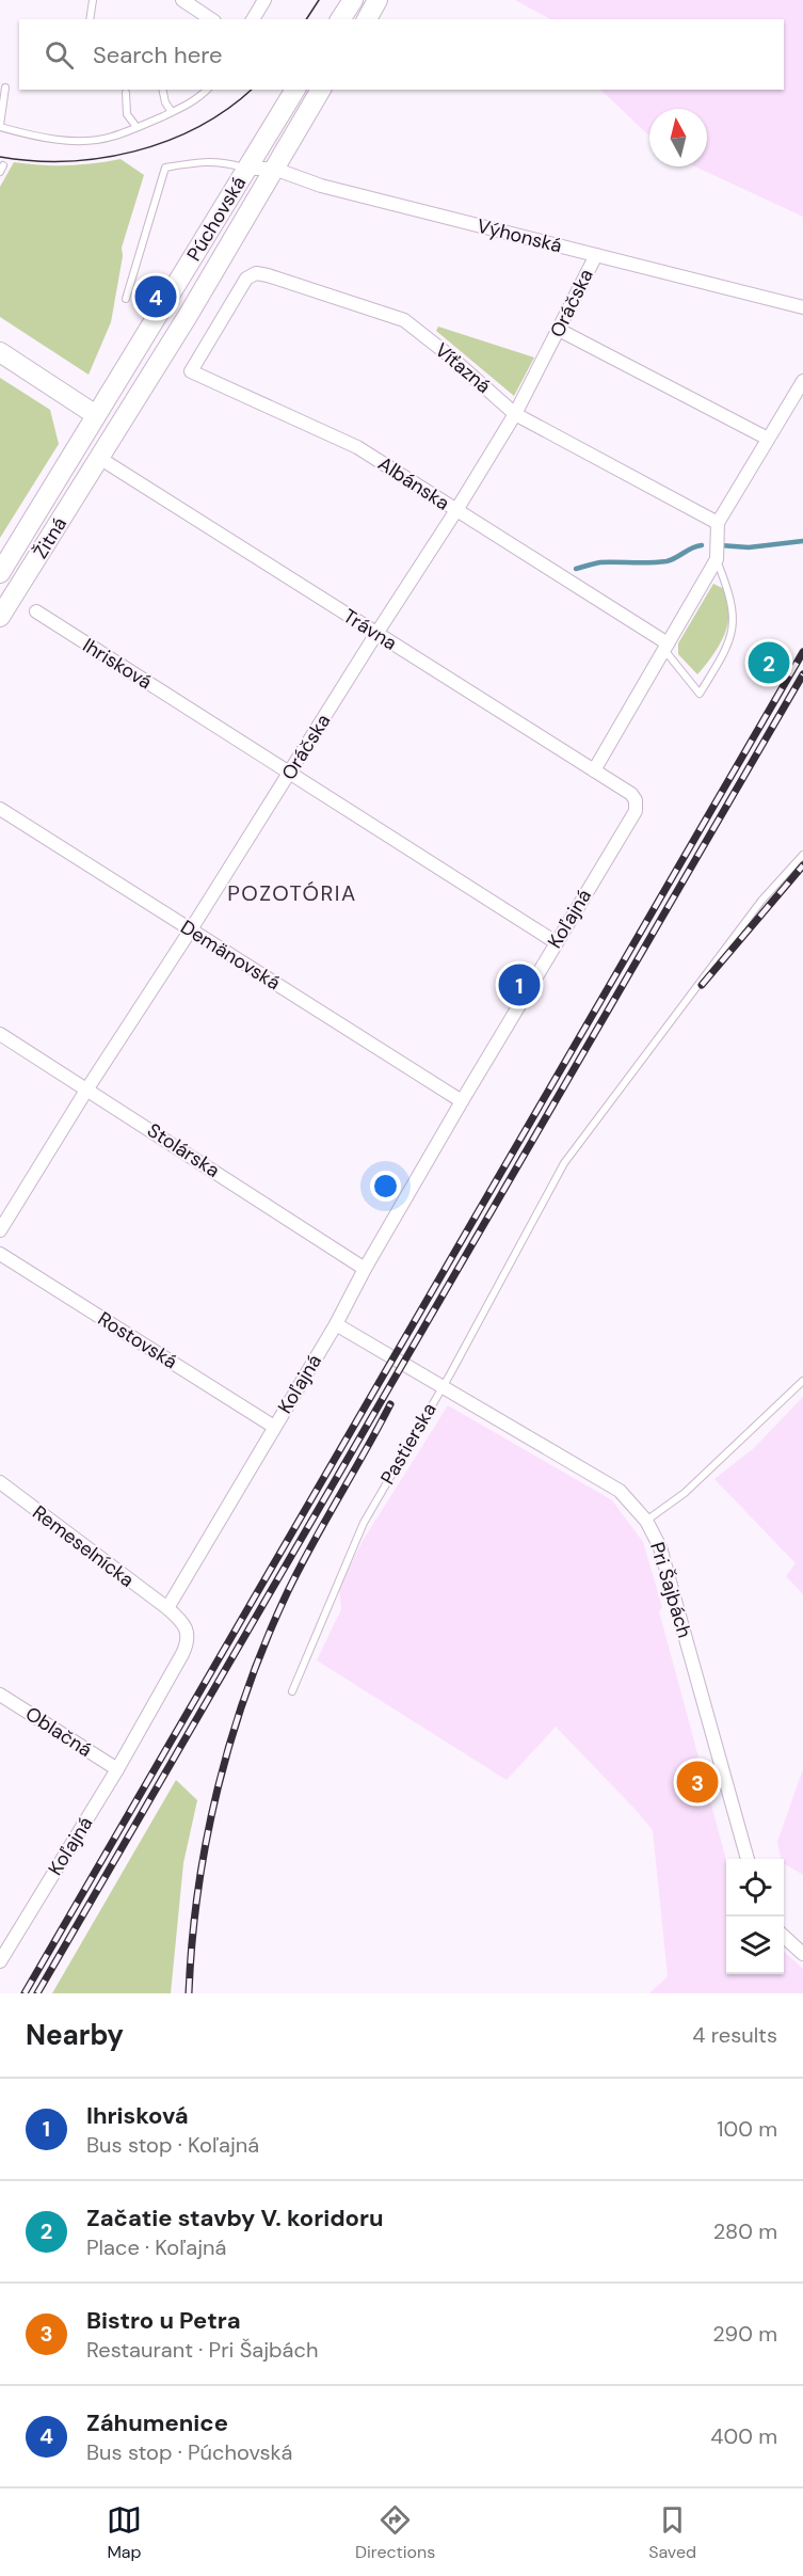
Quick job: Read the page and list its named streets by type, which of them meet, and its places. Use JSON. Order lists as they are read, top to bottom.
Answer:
{
  "streets": {
    "main road": ["Púchovská", "Žitná"],
    "street": [
      "Výhonská",
      "Oráčska",
      "Víťazná",
      "Albánska",
      "Trávna",
      "Ihrisková",
      "Koľajná",
      "Demänovská",
      "Stolárska",
      "Rostovská",
      "Pastierska",
      "Remeselnícka",
      "Pri Šajbách",
      "Oblačná"
    ]
  },
  "crossings": [
    ["Púchovská", "Výhonská"],
    ["Púchovská", "Žitná"],
    ["Púchovská", "Trávna"],
    ["Výhonská", "Oráčska"],
    ["Oráčska", "Víťazná"],
    ["Oráčska", "Albánska"],
    ["Oráčska", "Trávna"],
    ["Oráčska", "Ihrisková"],
    ["Oráčska", "Demänovská"],
    ["Oráčska", "Stolárska"],
    ["Víťazná", "Albánska"],
    ["Žitná", "Trávna"],
    ["Trávna", "Koľajná"],
    ["Ihrisková", "Koľajná"],
    ["Koľajná", "Demänovská"],
    ["Koľajná", "Stolárska"],
    ["Koľajná", "Rostovská"],
    ["Koľajná", "Remeselnícka"],
    ["Koľajná", "Oblačná"],
    ["Pastierska", "Pri Šajbách"]
  ],
  "districts": ["POZOTÓRIA"],
  "north": "top",
  "page": {
    "search": "Search here",
    "pins": [
      "4",
      "2",
      "1",
      "3"
    ],
    "heading": ["Nearby", "4 results"],
    "list": [
      {
        "mark": "1",
        "name": "Ihrisková",
        "note": "Bus stop · Koľajná",
        "value": "100 m"
      },
      {
        "mark": "2",
        "name": "Začatie stavby V. koridoru",
        "note": "Place · Koľajná",
        "value": "280 m"
      },
      {
        "mark": "3",
        "name": "Bistro u Petra",
        "note": "Restaurant · Pri Šajbách",
        "value": "290 m"
      },
      {
        "mark": "4",
        "name": "Záhumenice",
        "note": "Bus stop · Púchovská",
        "value": "400 m"
      }
    ],
    "nav": ["Map", "Directions", "Saved"]
  }
}
